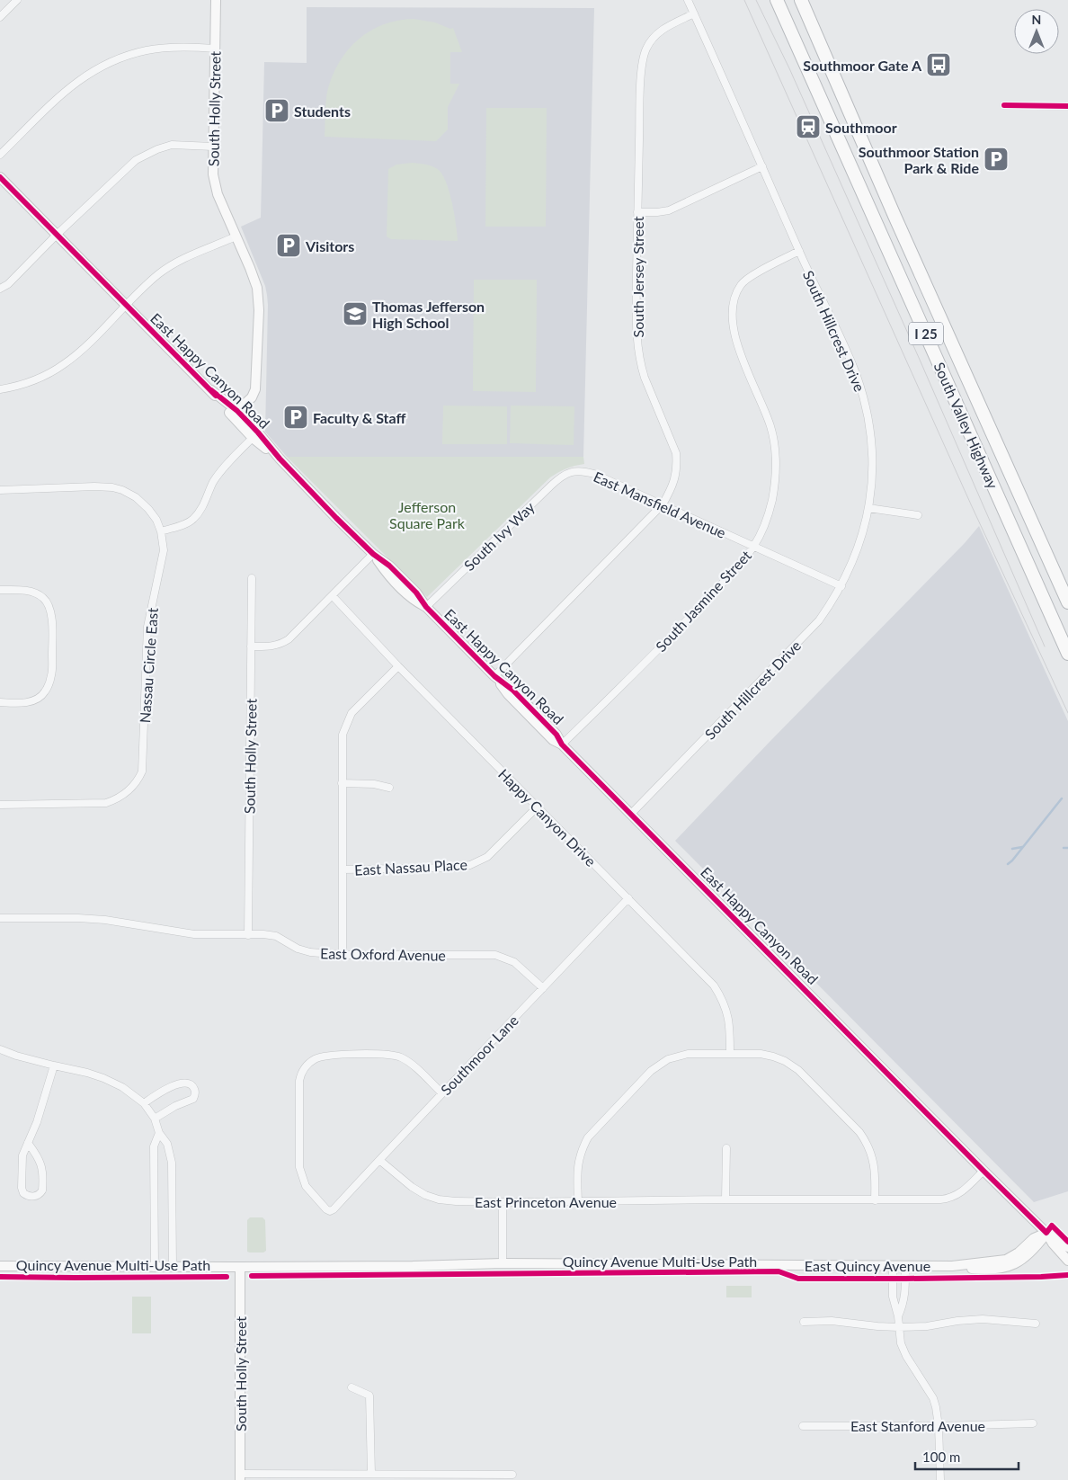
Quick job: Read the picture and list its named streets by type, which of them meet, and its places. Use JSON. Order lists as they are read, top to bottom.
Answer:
{
  "streets": {
    "highway": ["I 25", "South Valley Highway"],
    "street": [
      "South Holly Street",
      "South Jersey Street",
      "South Hillcrest Drive",
      "East Happy Canyon Road",
      "East Mansfield Avenue",
      "South Ivy Way",
      "South Jasmine Street",
      "Nassau Circle East",
      "Happy Canyon Drive",
      "East Nassau Place",
      "East Oxford Avenue",
      "Southmoor Lane",
      "East Princeton Avenue",
      "East Quincy Avenue",
      "East Stanford Avenue"
    ],
    "cycle path": ["Quincy Avenue Multi-Use Path"]
  },
  "crossings": [
    ["South Holly Street", "East Happy Canyon Road"],
    ["South Holly Street", "East Oxford Avenue"],
    ["South Holly Street", "East Quincy Avenue"],
    ["South Jersey Street", "South Hillcrest Drive"],
    ["South Jersey Street", "East Happy Canyon Road"],
    ["South Jersey Street", "East Mansfield Avenue"],
    ["South Hillcrest Drive", "East Happy Canyon Road"],
    ["South Hillcrest Drive", "East Mansfield Avenue"],
    ["South Hillcrest Drive", "South Jasmine Street"],
    ["East Happy Canyon Road", "South Ivy Way"],
    ["East Happy Canyon Road", "South Jasmine Street"],
    ["East Happy Canyon Road", "East Princeton Avenue"],
    ["East Happy Canyon Road", "East Quincy Avenue"],
    ["East Mansfield Avenue", "South Ivy Way"],
    ["East Mansfield Avenue", "South Jasmine Street"],
    ["Happy Canyon Drive", "East Nassau Place"],
    ["Happy Canyon Drive", "Southmoor Lane"],
    ["East Oxford Avenue", "Southmoor Lane"],
    ["Southmoor Lane", "East Princeton Avenue"]
  ],
  "parks": ["Jefferson Square Park"],
  "places": {
    "bus stop": ["Southmoor Gate A"],
    "parking": [
      "Students",
      "Southmoor Station Park & Ride",
      "Visitors",
      "Faculty & Staff"
    ],
    "station": ["Southmoor"],
    "school or university": ["Thomas Jefferson High School"]
  },
  "scale_bar": "100 m",
  "north": "top"
}
